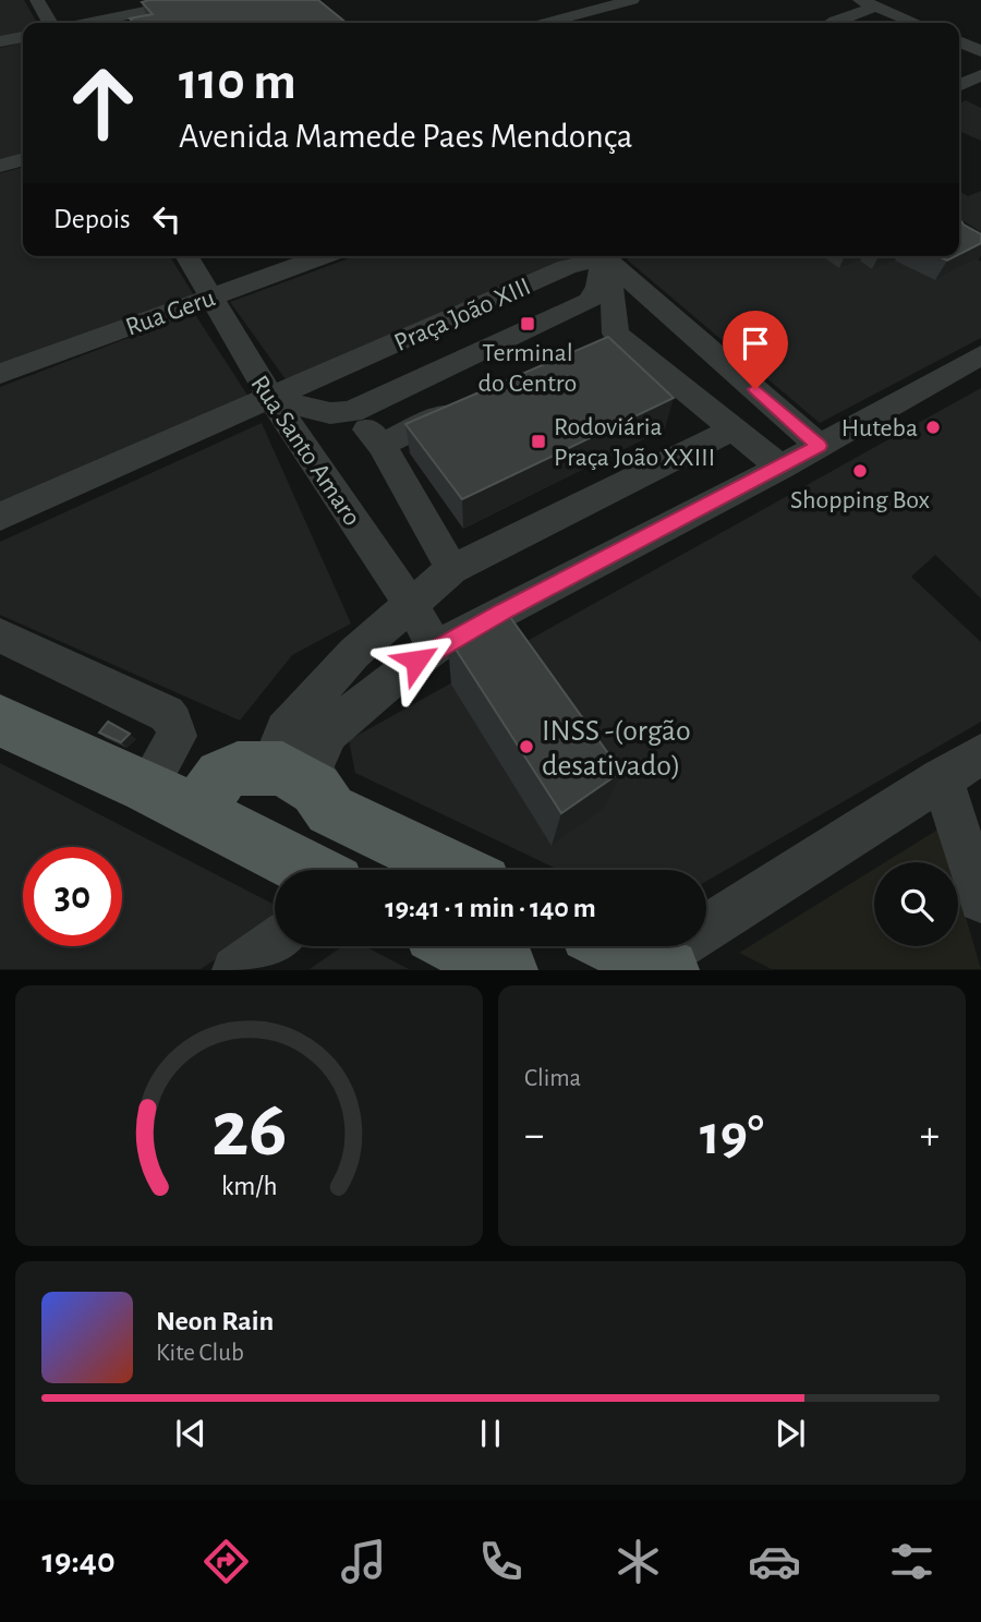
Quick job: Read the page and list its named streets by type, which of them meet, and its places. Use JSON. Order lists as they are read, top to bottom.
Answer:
{
  "streets": {
    "street": ["Rua Geru", "Rua Santo Amaro"]
  },
  "crossings": [
    ["Rua Geru", "Rua Santo Amaro"]
  ],
  "places": {
    "transit": ["Terminal do Centro", "Rodoviária Praça João XXIII"],
    "other": ["Huteba", "Shopping Box", "INSS -(orgão desativado)"]
  },
  "page": {
    "turn": ["110 m", "Avenida Mamede Paes Mendonça"],
    "then": "Depois",
    "limit": "30",
    "trip": "19:41 · 1 min · 140 m",
    "tile": "Clima",
    "heat": ["−", "19°", "+"],
    "song": ["Neon Rain", "Kite Club"],
    "tabs": "19:40",
    "gauge": ["26", "km/h"]
  }
}
